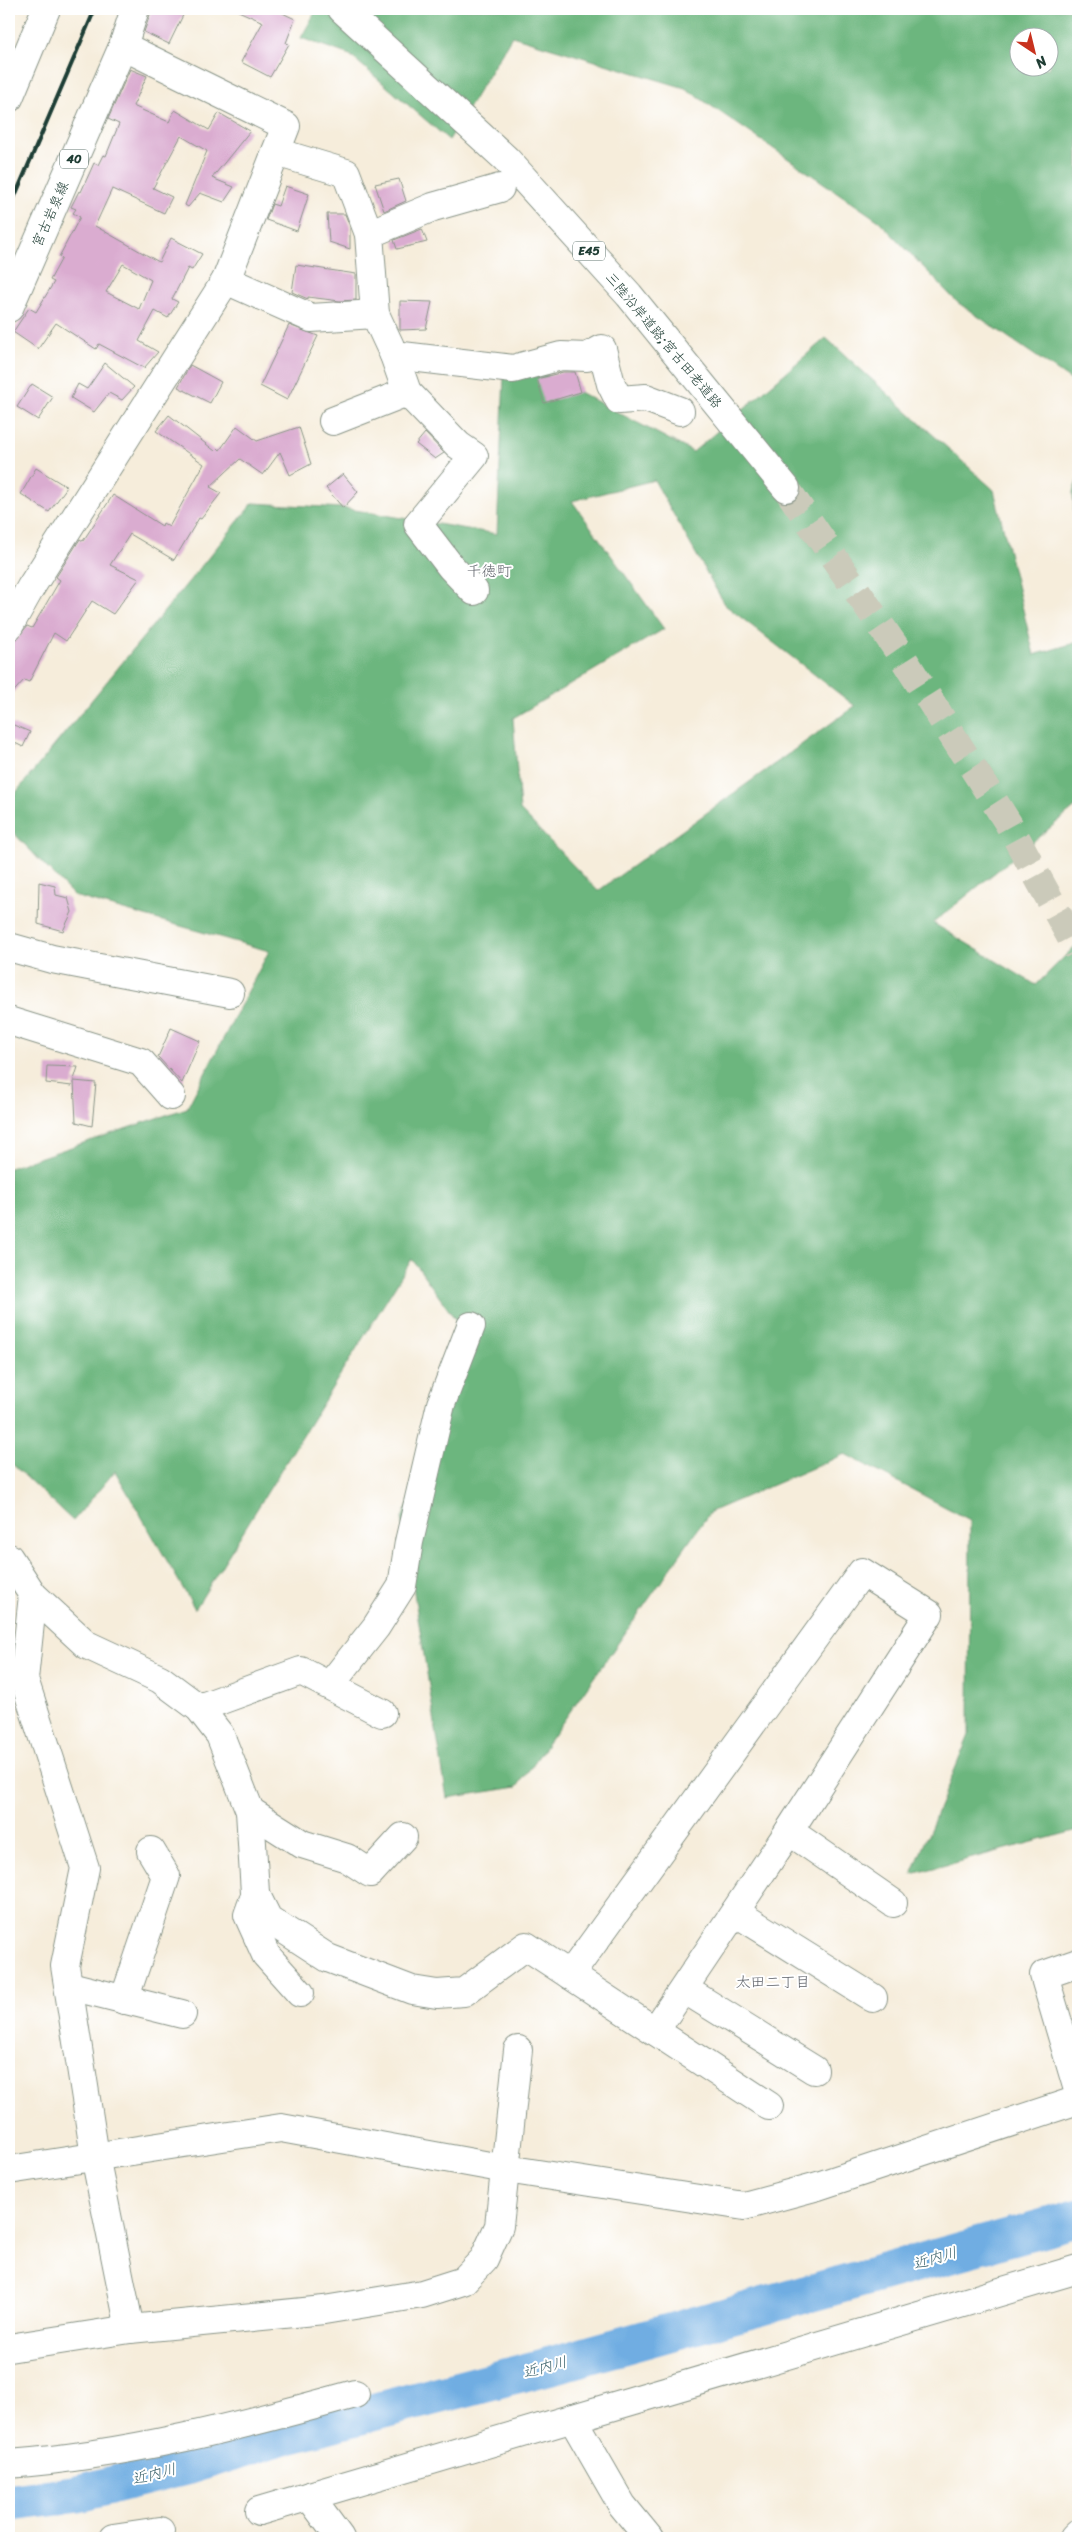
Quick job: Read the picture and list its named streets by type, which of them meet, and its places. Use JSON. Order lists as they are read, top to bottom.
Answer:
{
  "streets": {
    "main road": [
      "40",
      "宮古岩泉線",
      "E45",
      "三陸沿岸道路;宮古田老道路"
    ]
  },
  "districts": ["千徳町", "太田二丁目"],
  "water": ["近内川"],
  "north": "bottom right"
}
